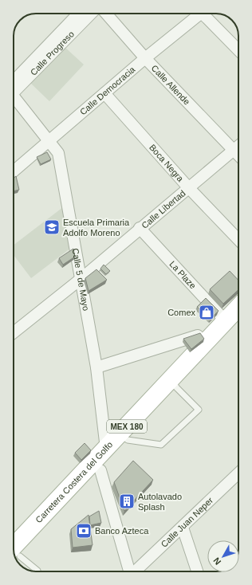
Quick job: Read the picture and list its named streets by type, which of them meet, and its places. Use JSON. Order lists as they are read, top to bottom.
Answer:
{
  "streets": {
    "main road": ["MEX 180", "Carretera Costera del Golfo"],
    "street": [
      "Calle Progreso",
      "Calle Allende",
      "Calle Democracia",
      "Boca Negra",
      "Calle Libertad",
      "La Plaze",
      "Calle 5 de Mayo",
      "Calle Juan Neper"
    ]
  },
  "crossings": [
    ["Calle Allende", "Calle Democracia"],
    ["Calle Allende", "Calle Libertad"],
    ["Calle Democracia", "Boca Negra"],
    ["Calle Democracia", "Calle 5 de Mayo"],
    ["Boca Negra", "Calle Libertad"],
    ["Calle Libertad", "La Plaze"],
    ["Calle Libertad", "Calle 5 de Mayo"],
    ["La Plaze", "Carretera Costera del Golfo"],
    ["Calle 5 de Mayo", "Carretera Costera del Golfo"]
  ],
  "places": {
    "school or university": ["Escuela Primaria Adolfo Moreno"],
    "shop": ["Comex"],
    "building": ["Autolavado Splash"],
    "bank": ["Banco Azteca"]
  },
  "north": "bottom left"
}
